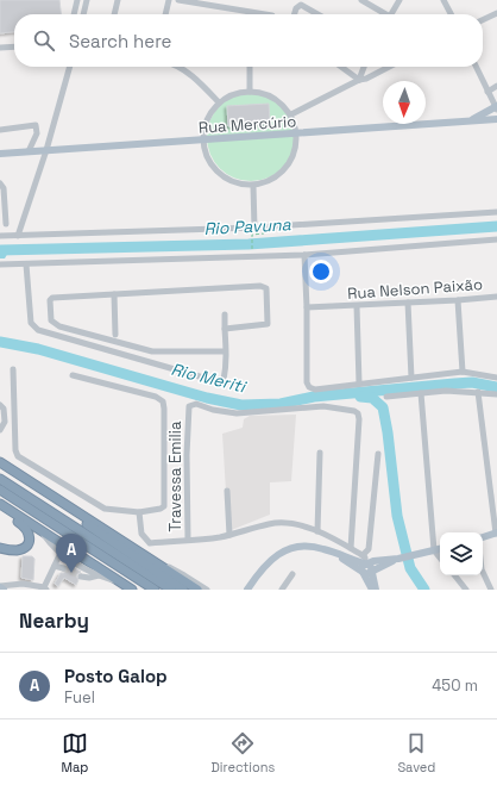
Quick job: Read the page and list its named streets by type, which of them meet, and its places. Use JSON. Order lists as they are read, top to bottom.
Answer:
{
  "streets": {
    "main road": ["Rua Mercúrio"],
    "street": ["Rua Nelson Paixão", "Travessa Emilia"]
  },
  "water": ["Rio Pavuna", "Rio Meriti"],
  "north": "bottom",
  "page": {
    "search": "Search here",
    "pins": "A",
    "heading": "Nearby",
    "list": [
      {
        "mark": "A",
        "name": "Posto Galop",
        "note": "Fuel",
        "value": "450 m"
      }
    ],
    "nav": ["Map", "Directions", "Saved"]
  }
}
